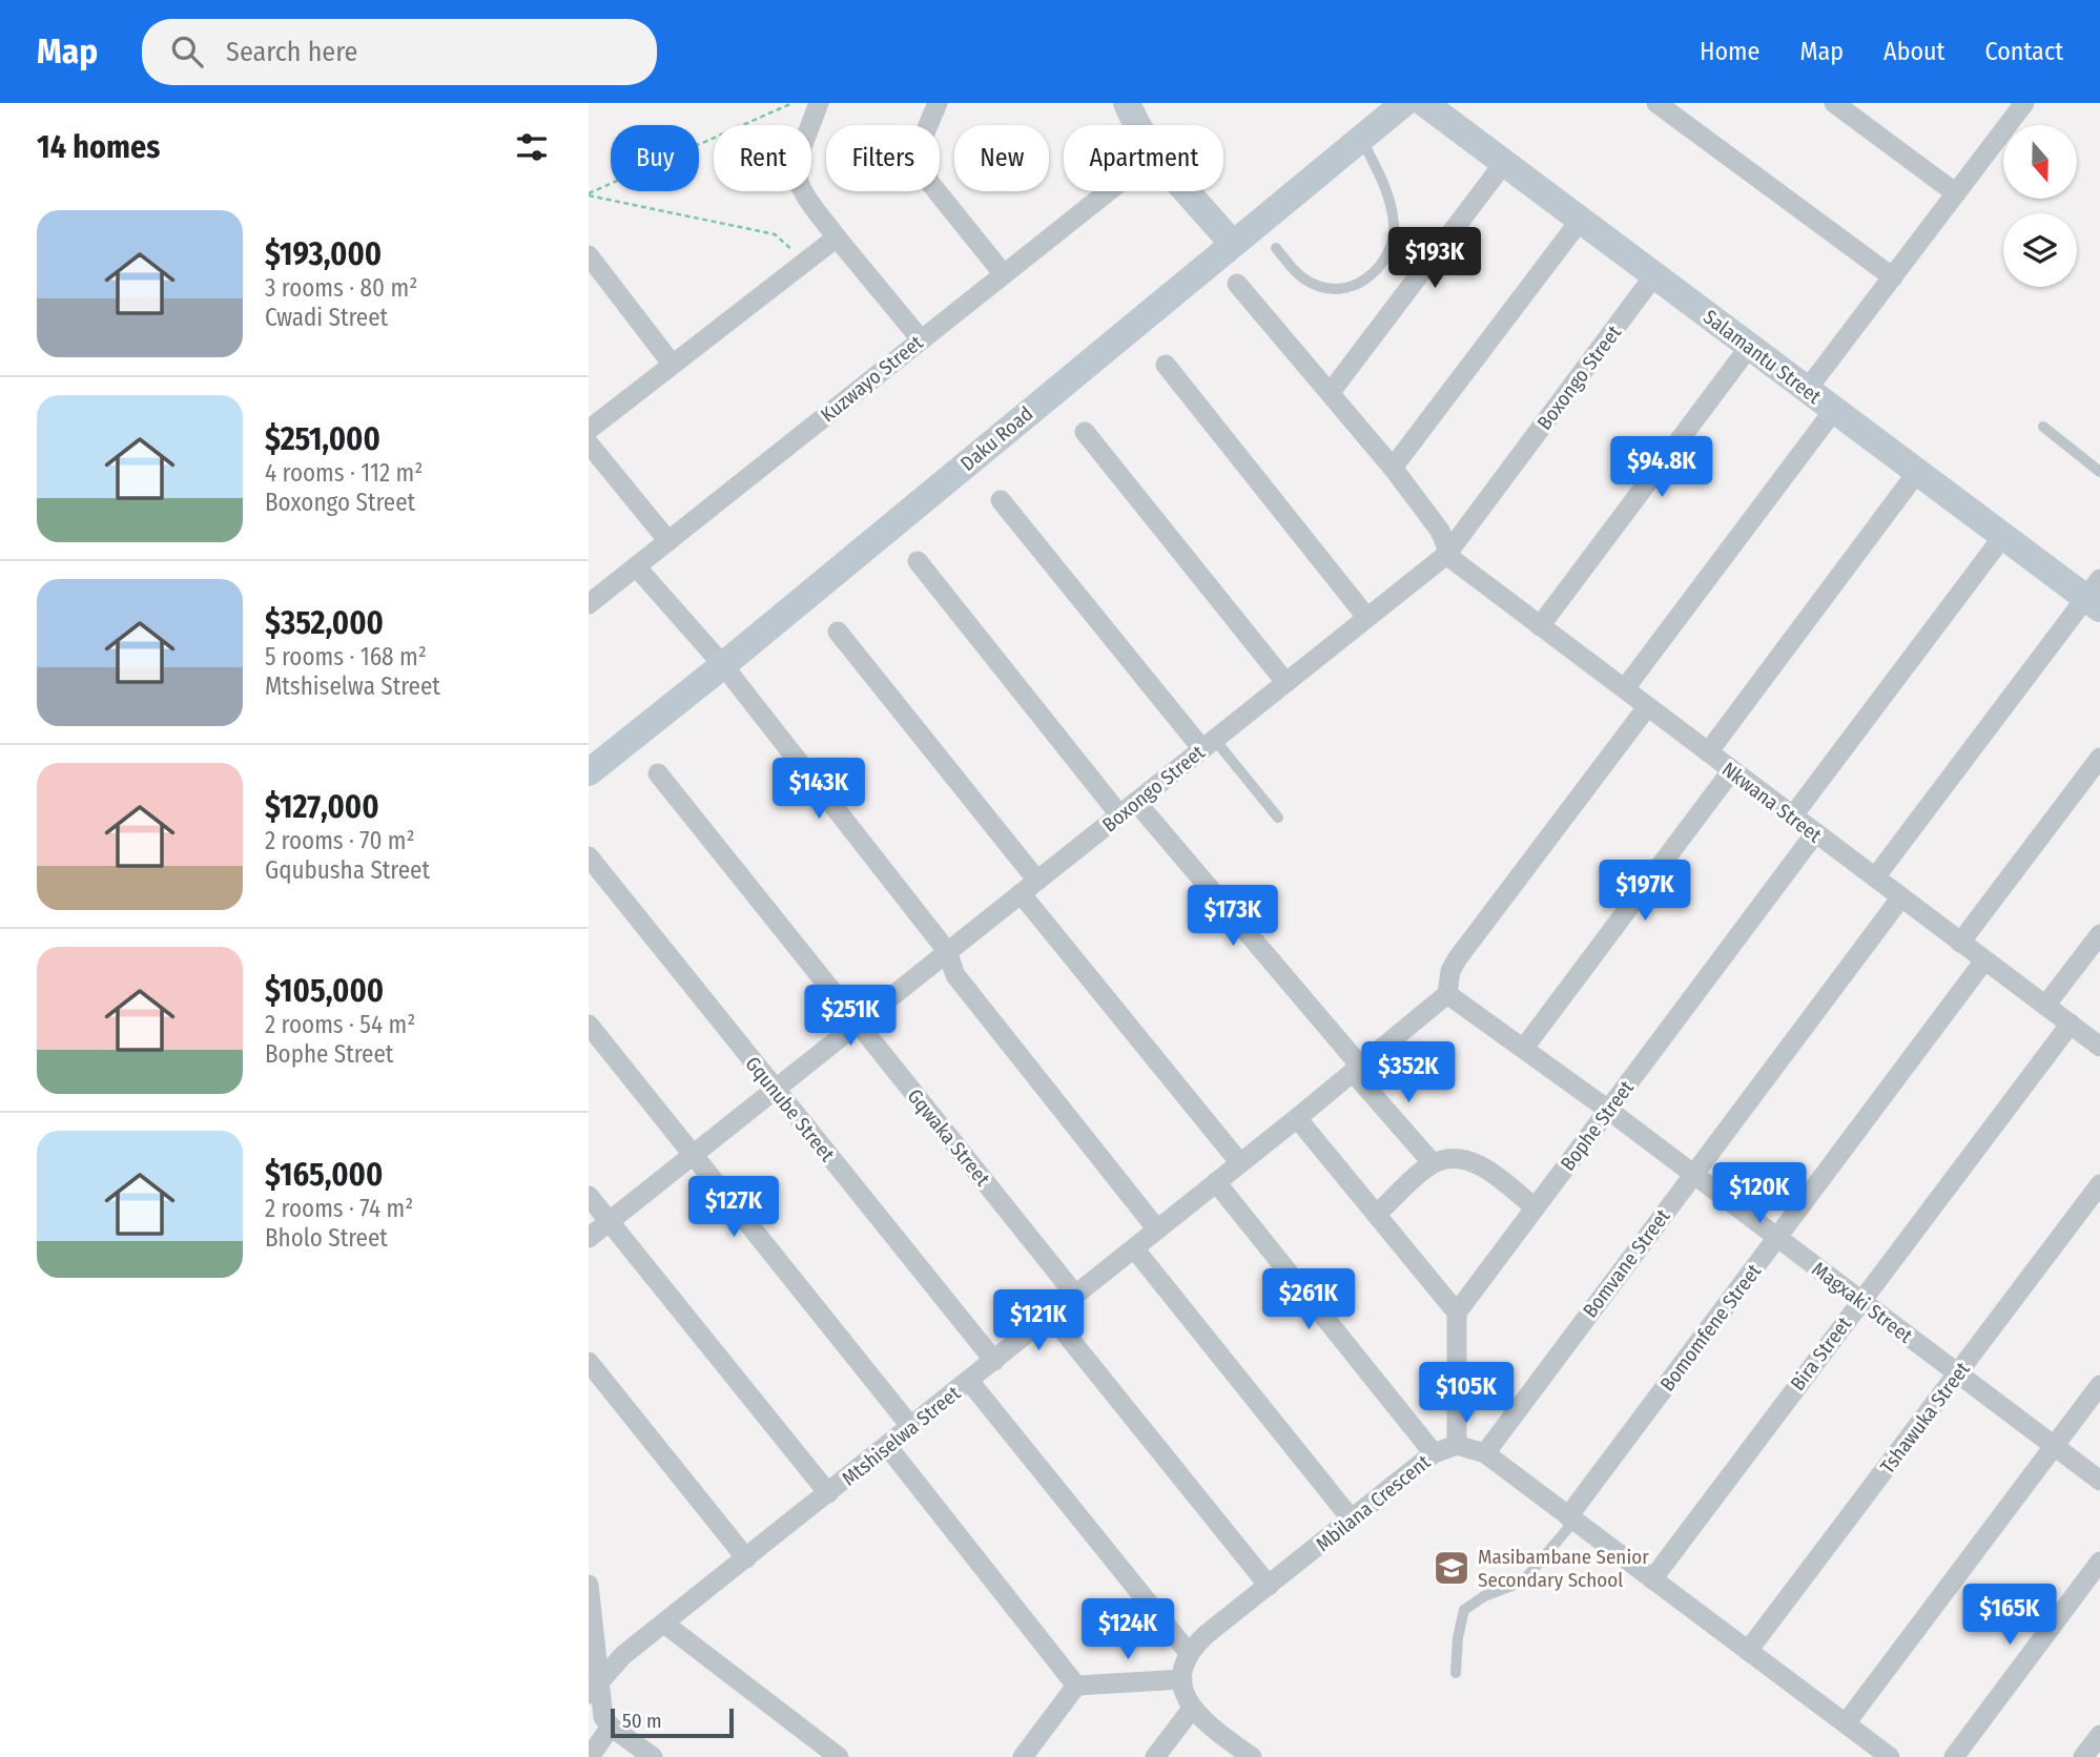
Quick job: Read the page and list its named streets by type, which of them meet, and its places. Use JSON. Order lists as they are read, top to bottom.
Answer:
{
  "streets": {
    "main road": ["Salamantu Street", "Daku Road"],
    "street": [
      "Boxongo Street",
      "Kuzwayo Street",
      "Nkwana Street",
      "Gqunube Street",
      "Bophe Street",
      "Gqwaka Street",
      "Bomvane Street",
      "Magxaki Street",
      "Bomomfene Street",
      "Bira Street",
      "Tshawuka Street",
      "Mtshiselwa Street",
      "Mbilana Crescent"
    ]
  },
  "crossings": [
    ["Salamantu Street", "Boxongo Street"],
    ["Boxongo Street", "Nkwana Street"],
    ["Boxongo Street", "Gqunube Street"],
    ["Boxongo Street", "Gqwaka Street"],
    ["Nkwana Street", "Bophe Street"],
    ["Nkwana Street", "Bomvane Street"],
    ["Nkwana Street", "Bomomfene Street"],
    ["Nkwana Street", "Bira Street"],
    ["Gqunube Street", "Mtshiselwa Street"],
    ["Bophe Street", "Magxaki Street"],
    ["Gqwaka Street", "Mtshiselwa Street"],
    ["Bomvane Street", "Magxaki Street"],
    ["Magxaki Street", "Bomomfene Street"],
    ["Magxaki Street", "Bira Street"],
    ["Magxaki Street", "Tshawuka Street"],
    ["Magxaki Street", "Mtshiselwa Street"]
  ],
  "places": {
    "school or university": ["Masibambane Senior Secondary School"]
  },
  "scale_bar": "50 m",
  "north": "bottom",
  "page": {
    "header": "Map",
    "search": "Search here",
    "nav": [
      "Home",
      "Map",
      "About",
      "Contact"
    ],
    "heading": "14 homes",
    "chip": [
      "Buy",
      "Rent",
      "Filters",
      "New",
      "Apartment"
    ],
    "list": [
      {
        "name": "$193,000",
        "note": "3 rooms · 80 m² · Cwadi Street"
      },
      {
        "name": "$251,000",
        "note": "4 rooms · 112 m² · Boxongo Street"
      },
      {
        "name": "$352,000",
        "note": "5 rooms · 168 m² · Mtshiselwa Street"
      },
      {
        "name": "$127,000",
        "note": "2 rooms · 70 m² · Gqubusha Street"
      },
      {
        "name": "$105,000",
        "note": "2 rooms · 54 m² · Bophe Street"
      },
      {
        "name": "$165,000",
        "note": "2 rooms · 74 m² · Bholo Street"
      }
    ],
    "price": [
      "$193K",
      "$94.8K",
      "$143K",
      "$197K",
      "$173K",
      "$251K",
      "$352K",
      "$120K",
      "$127K",
      "$261K",
      "$121K",
      "$105K",
      "$165K",
      "$124K"
    ],
    "scale": "50 m"
  }
}
